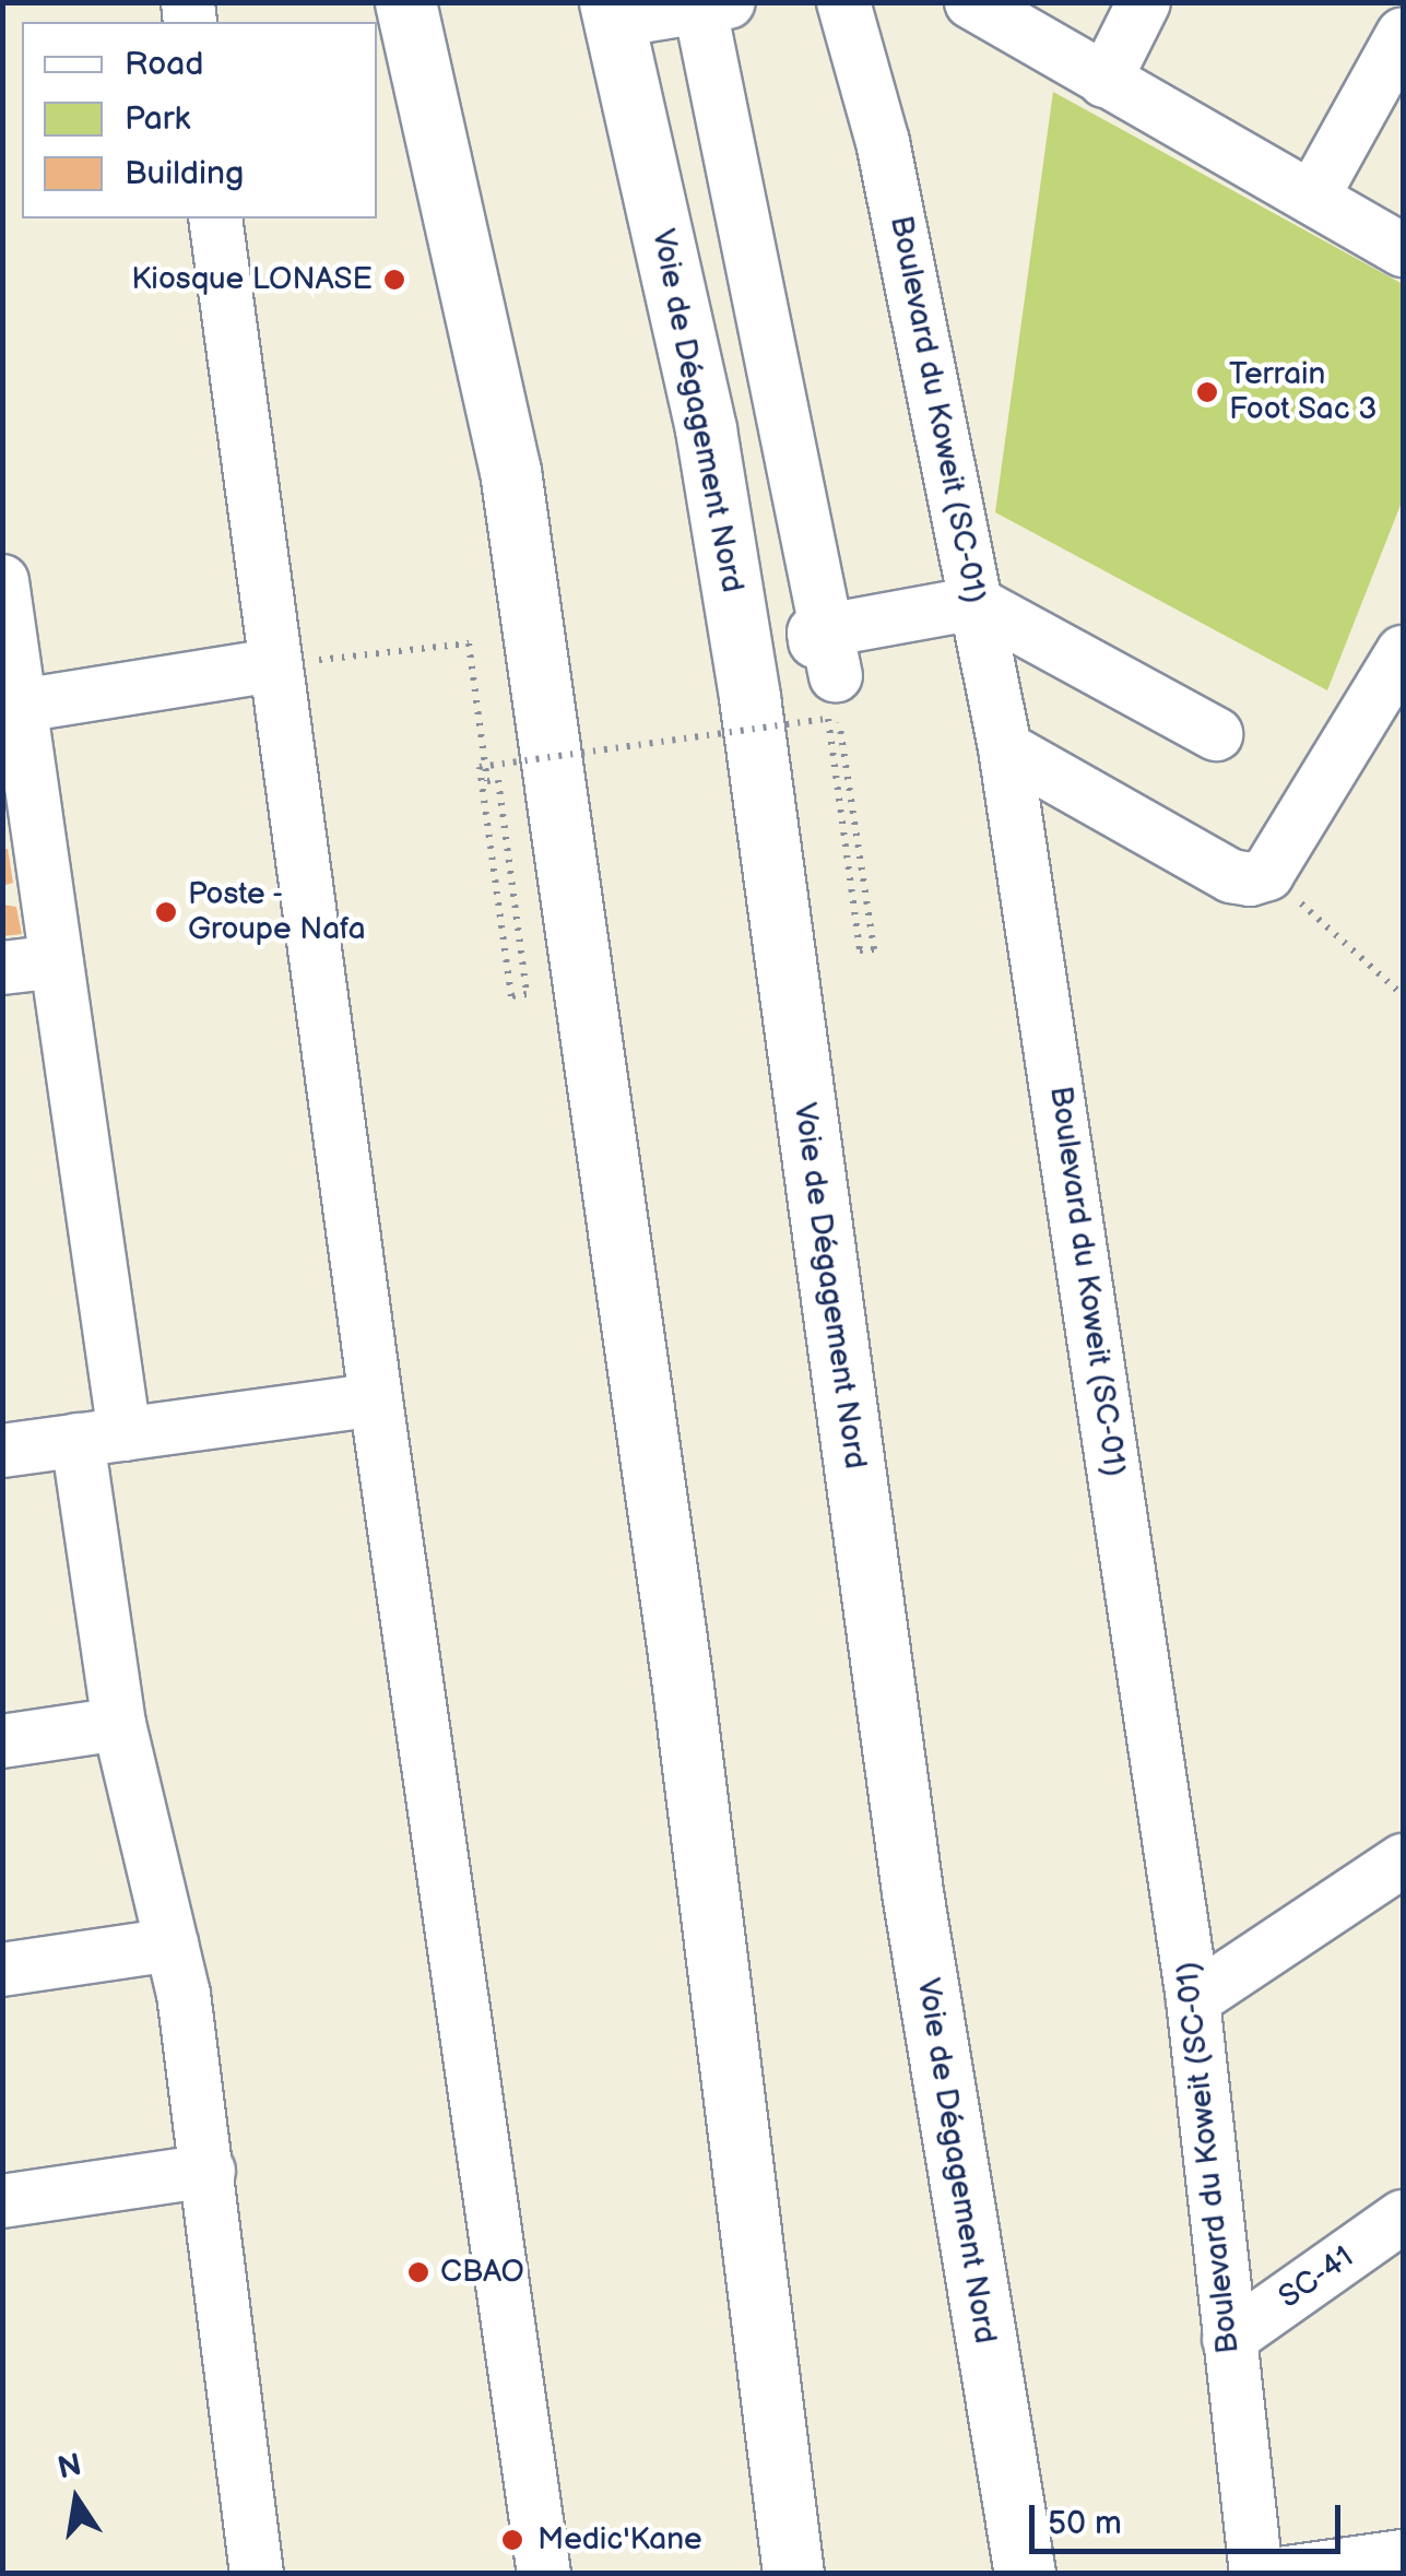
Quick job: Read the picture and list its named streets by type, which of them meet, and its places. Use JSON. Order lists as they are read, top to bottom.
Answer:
{
  "streets": {
    "highway": ["Voie de Dégagement Nord"],
    "street": ["Boulevard du Koweit (SC-01)", "SC-41"]
  },
  "crossings": [
    ["Boulevard du Koweit (SC-01)", "SC-41"]
  ],
  "places": [
    "Kiosque LONASE",
    "Terrain Foot Sac 3",
    "Poste - Groupe Nafa",
    "CBAO",
    "Medic'Kane"
  ],
  "legend": ["Road", "Park", "Building"],
  "scale_bar": "50 m",
  "north": "top"
}
